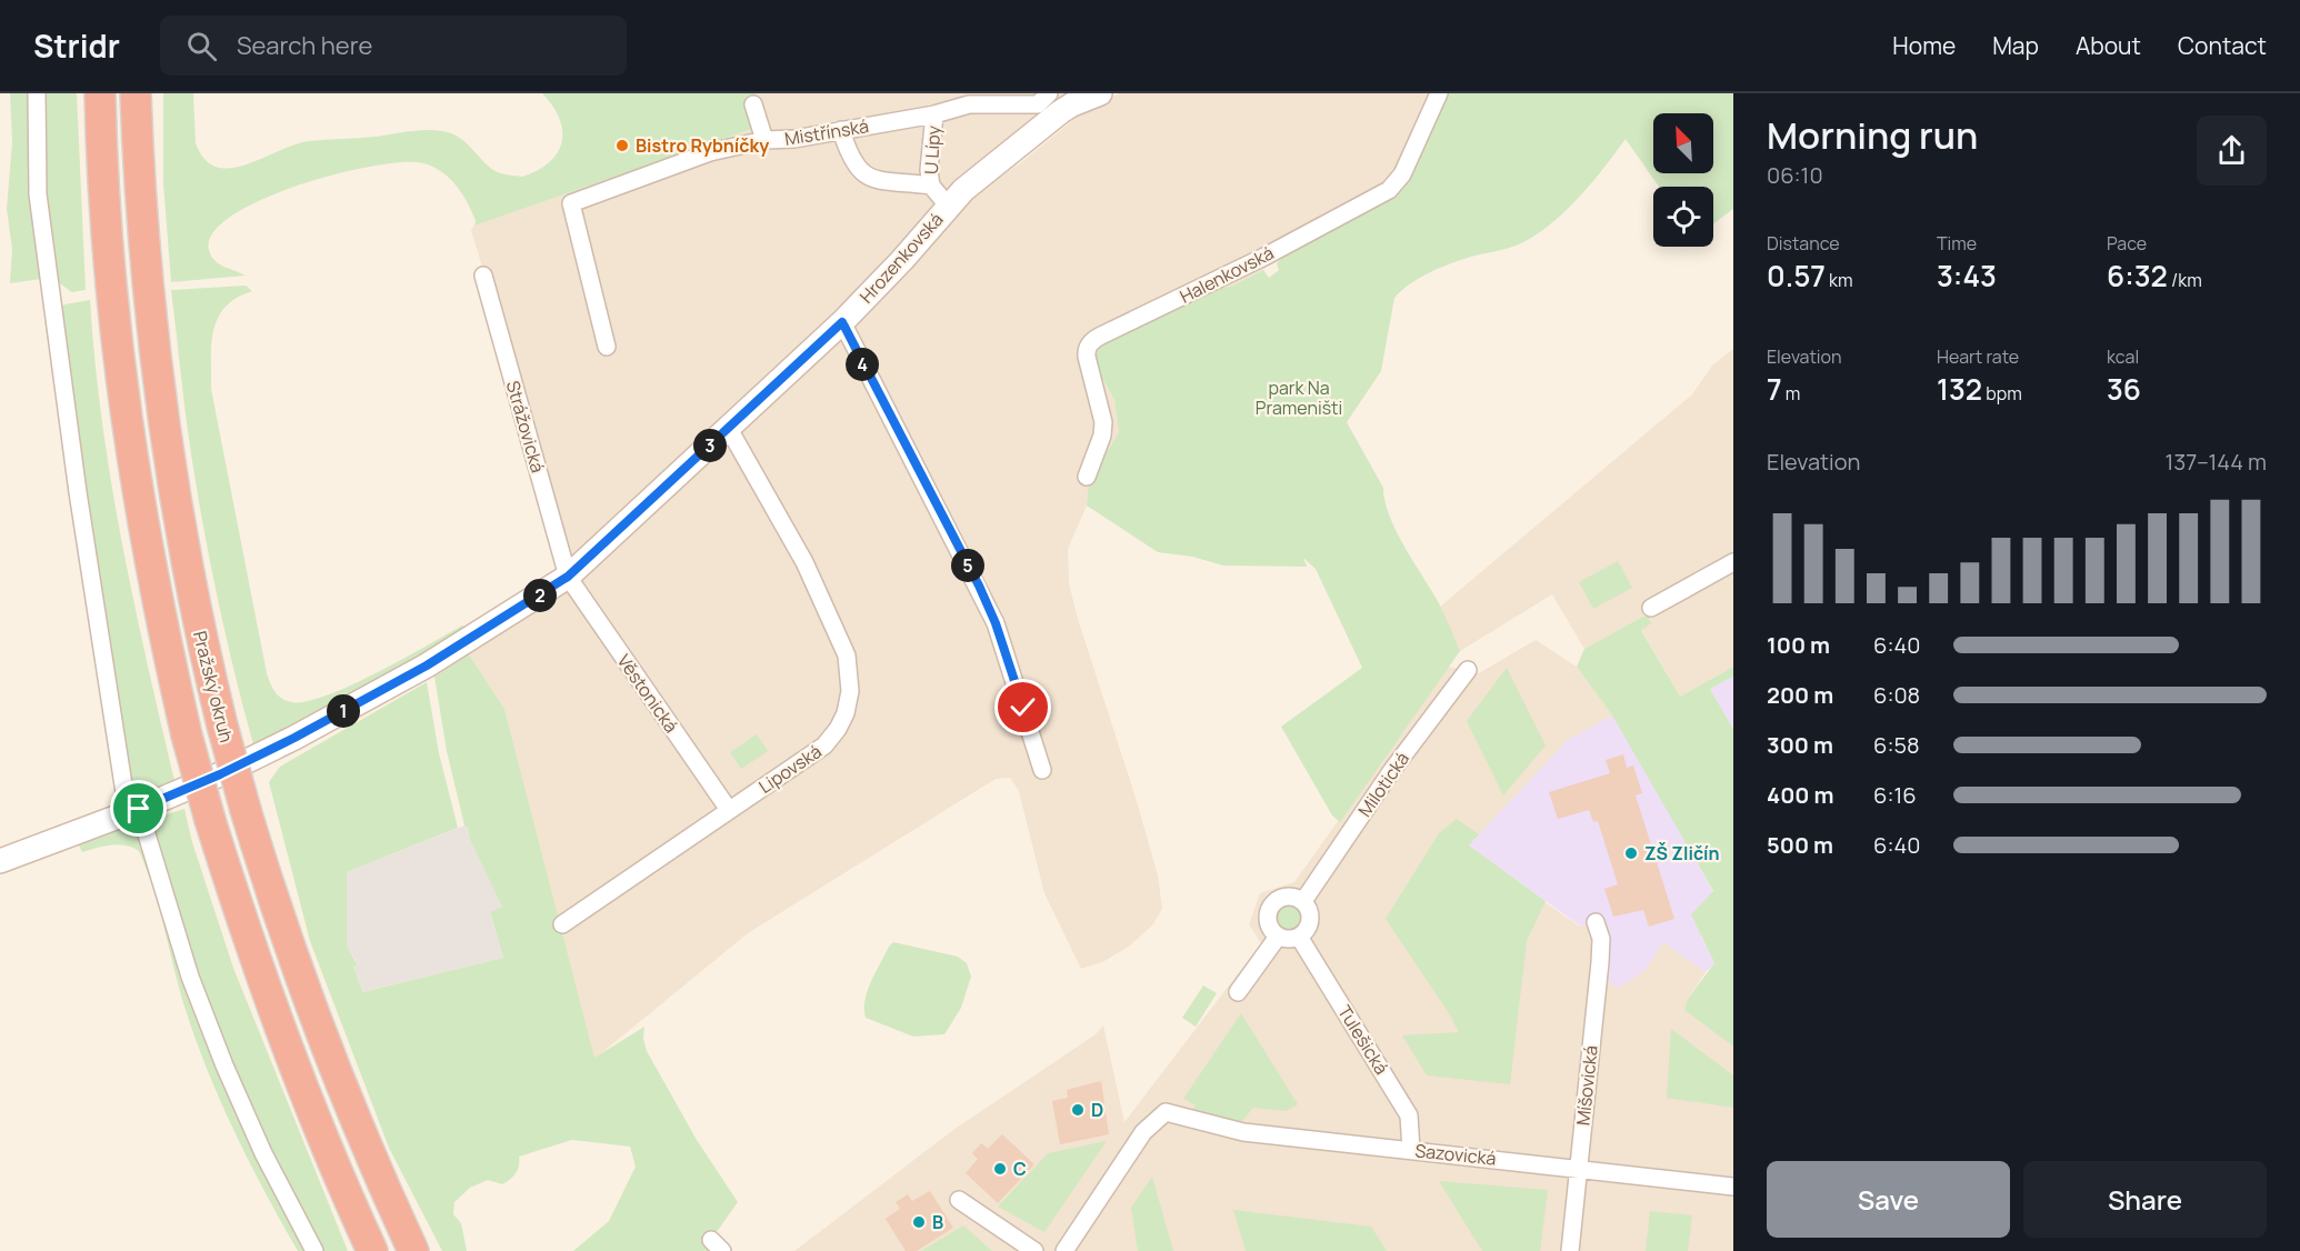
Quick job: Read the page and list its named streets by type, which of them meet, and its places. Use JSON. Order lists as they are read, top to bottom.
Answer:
{
  "streets": {
    "highway": ["Pražský okruh"],
    "street": [
      "Mistřínská",
      "U Lípy",
      "Hrozenkovská",
      "Halenkovská",
      "Strážovická",
      "Věstonická",
      "Lipovská",
      "Milotická",
      "Tulešická",
      "Míšovická",
      "Sazovická"
    ]
  },
  "crossings": [
    ["Mistřínská", "U Lípy"],
    ["Mistřínská", "Hrozenkovská"],
    ["U Lípy", "Hrozenkovská"],
    ["Hrozenkovská", "Strážovická"],
    ["Hrozenkovská", "Věstonická"],
    ["Hrozenkovská", "Lipovská"],
    ["Strážovická", "Věstonická"],
    ["Věstonická", "Lipovská"],
    ["Milotická", "Tulešická"],
    ["Tulešická", "Sazovická"],
    ["Míšovická", "Sazovická"]
  ],
  "parks": ["park Na Prameništi"],
  "places": [
    "Bistro Rybníčky",
    "ZŠ Zličín",
    "D",
    "C",
    "B"
  ],
  "north": "top left",
  "page": {
    "header": "Stridr",
    "search": "Search here",
    "nav": [
      "Home",
      "Map",
      "About",
      "Contact"
    ],
    "heading": ["Morning run", "06:10"],
    "stats": [
      ["Distance", "0.57 km"],
      ["Time", "3:43"],
      ["Pace", "6:32 /km"],
      ["Elevation", "7 m"],
      ["Heart rate", "132 bpm"],
      ["kcal", "36"]
    ],
    "pins": [
      "4",
      "3",
      "5",
      "2",
      "1"
    ],
    "chart": ["Elevation", "137–144 m"],
    "list": [
      {
        "name": "100 m",
        "note": "6:40"
      },
      {
        "name": "200 m",
        "note": "6:08"
      },
      {
        "name": "300 m",
        "note": "6:58"
      },
      {
        "name": "400 m",
        "note": "6:16"
      },
      {
        "name": "500 m",
        "note": "6:40"
      }
    ],
    "buttons": ["Save", "Share"]
  }
}
